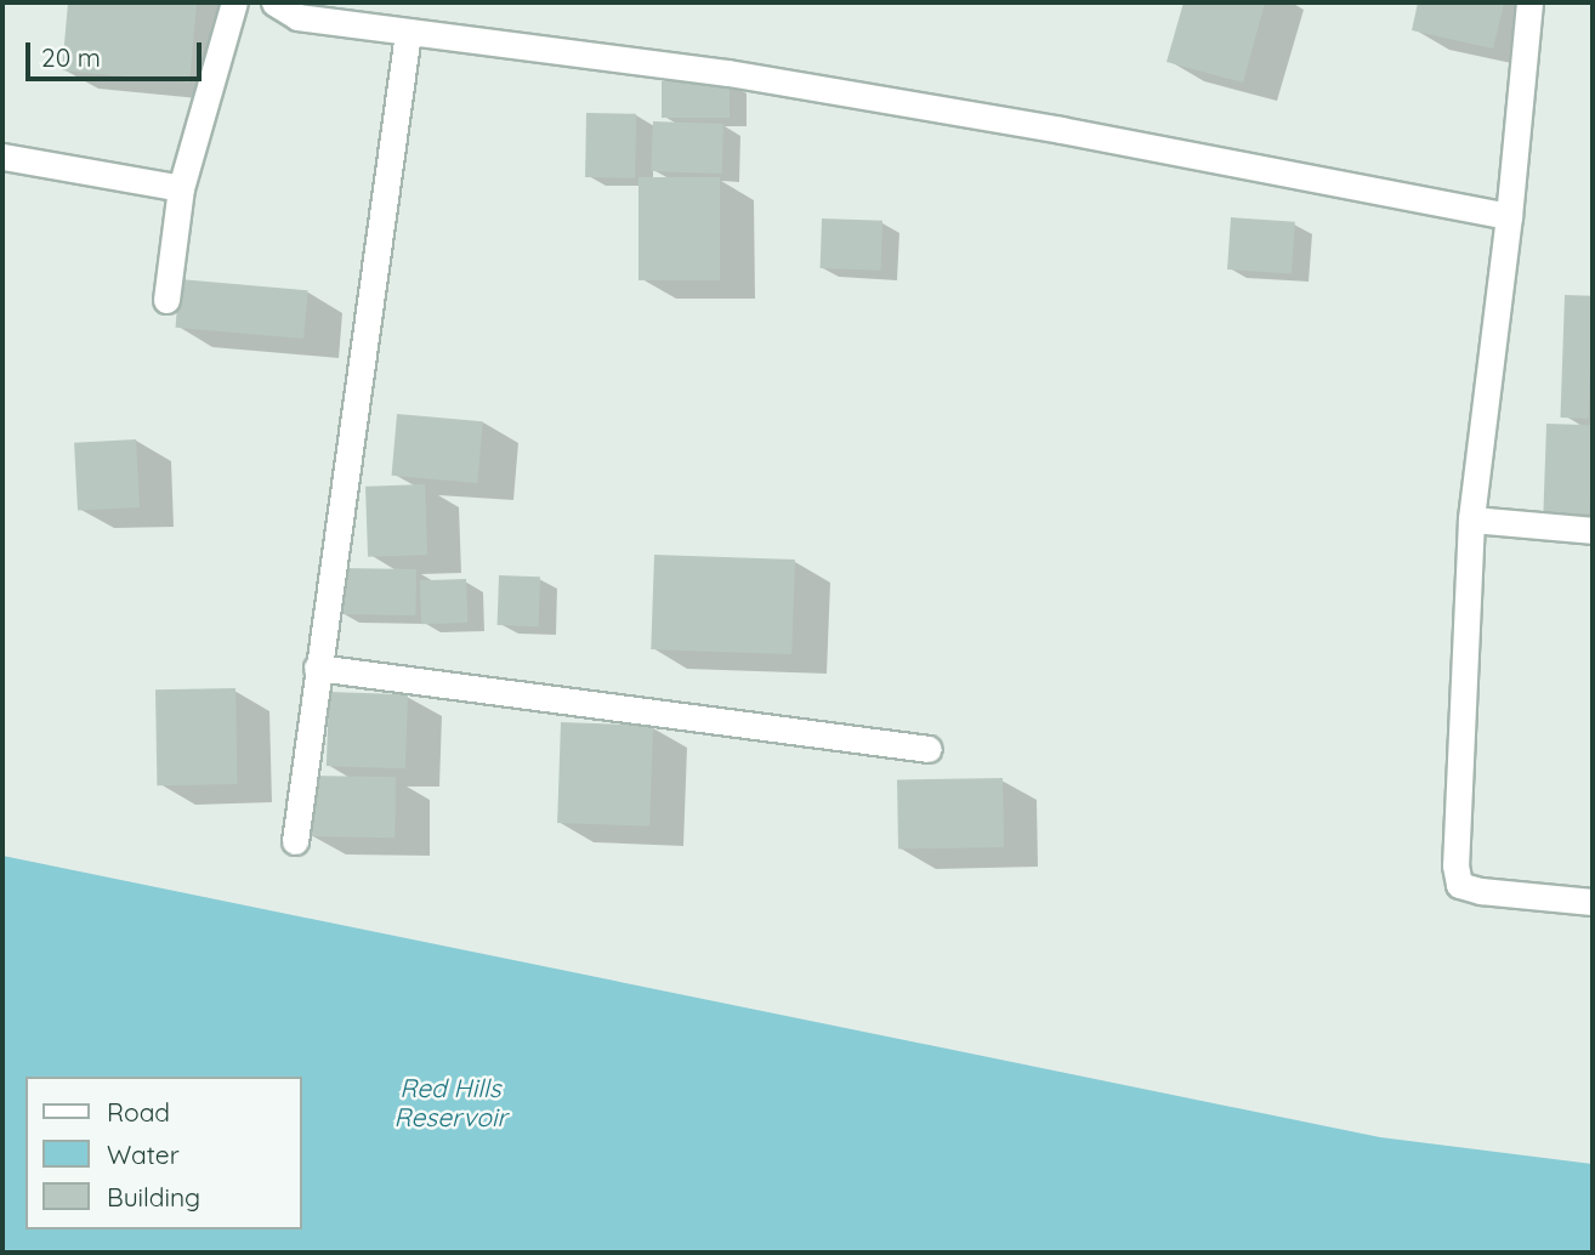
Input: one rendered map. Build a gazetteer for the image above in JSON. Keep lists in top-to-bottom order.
{
  "water": ["Red Hills Reservoir"],
  "legend": ["Road", "Water", "Building"],
  "scale_bar": "20 m"
}
